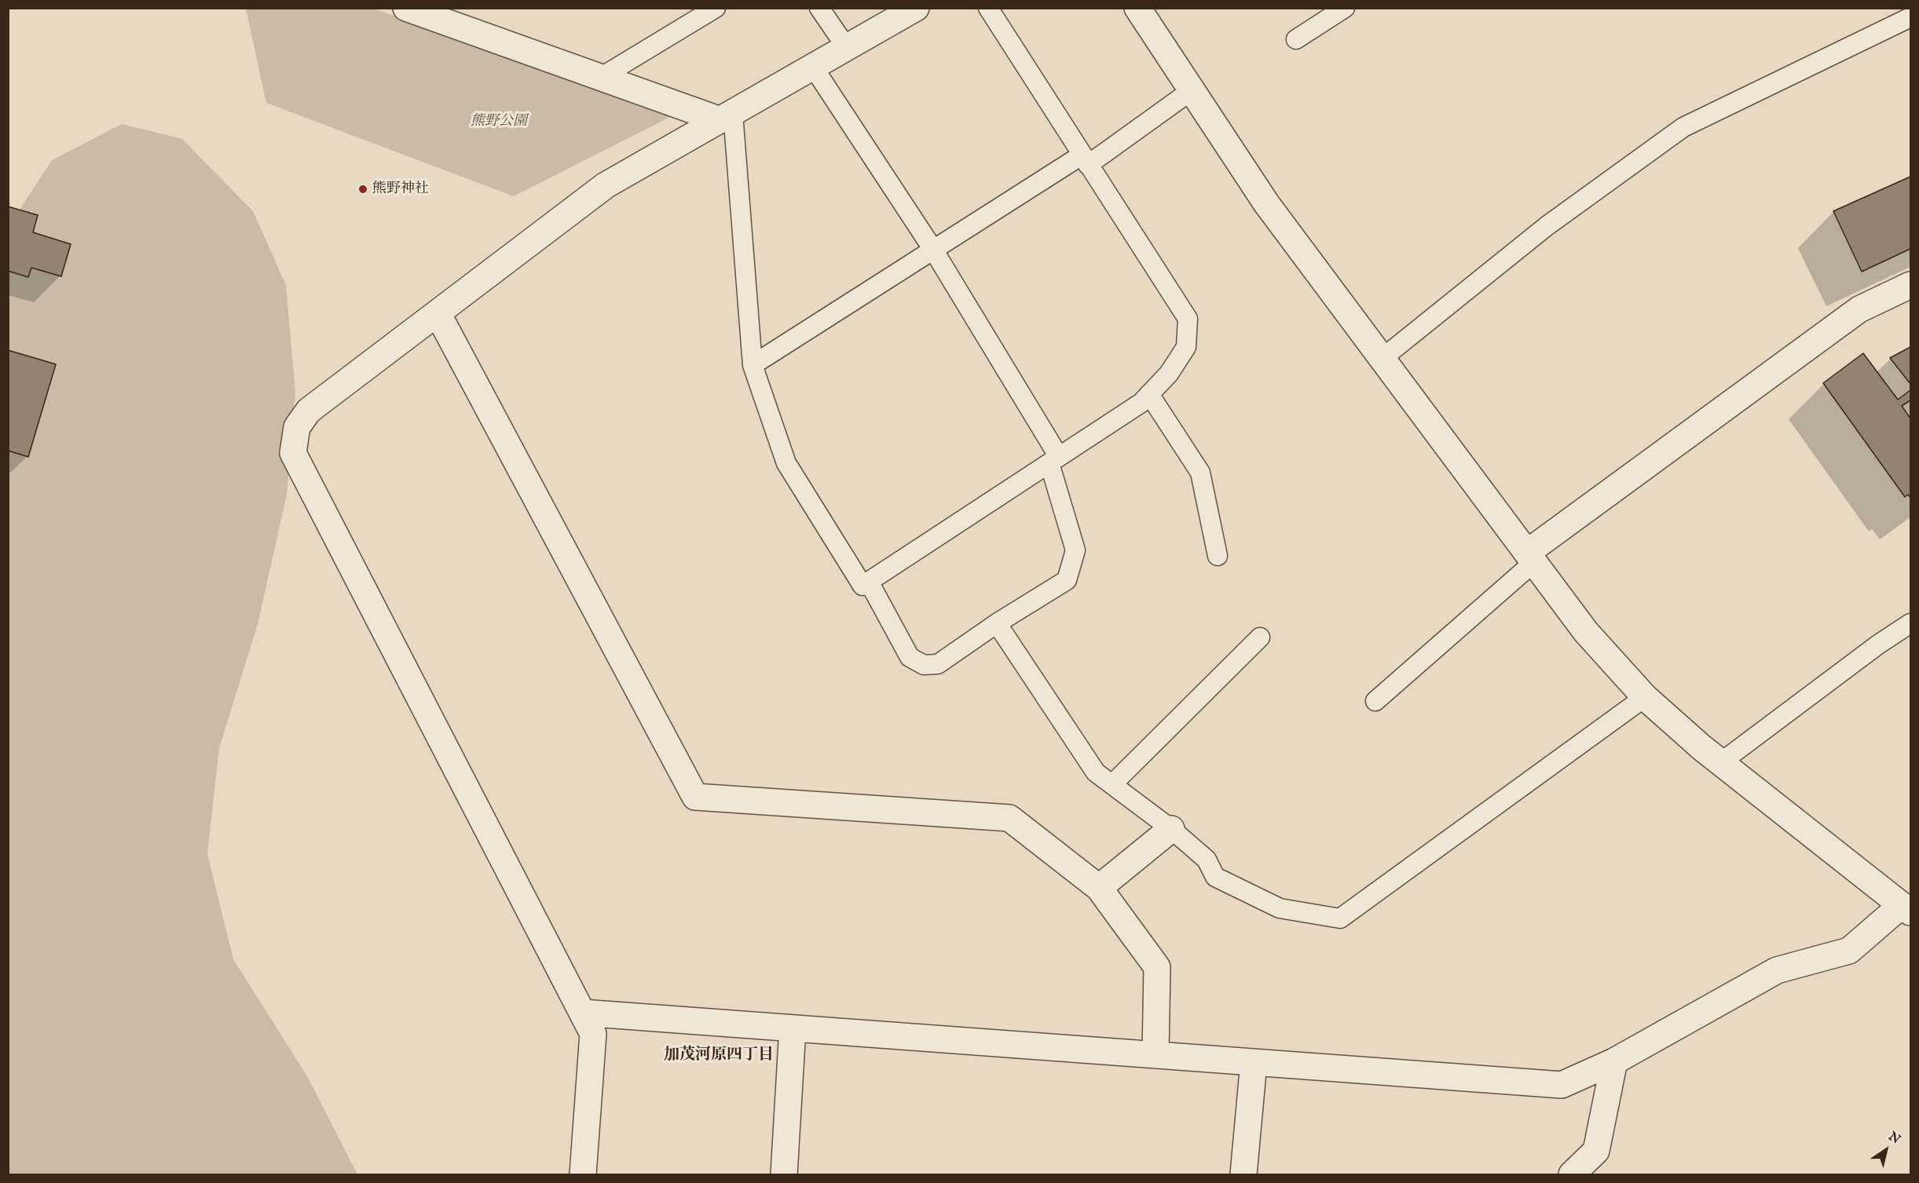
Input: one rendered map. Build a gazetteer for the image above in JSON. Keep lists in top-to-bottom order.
{
  "districts": ["加茂河原四丁目"],
  "parks": ["熊野公園"],
  "places": ["熊野神社"],
  "north": "top right"
}
